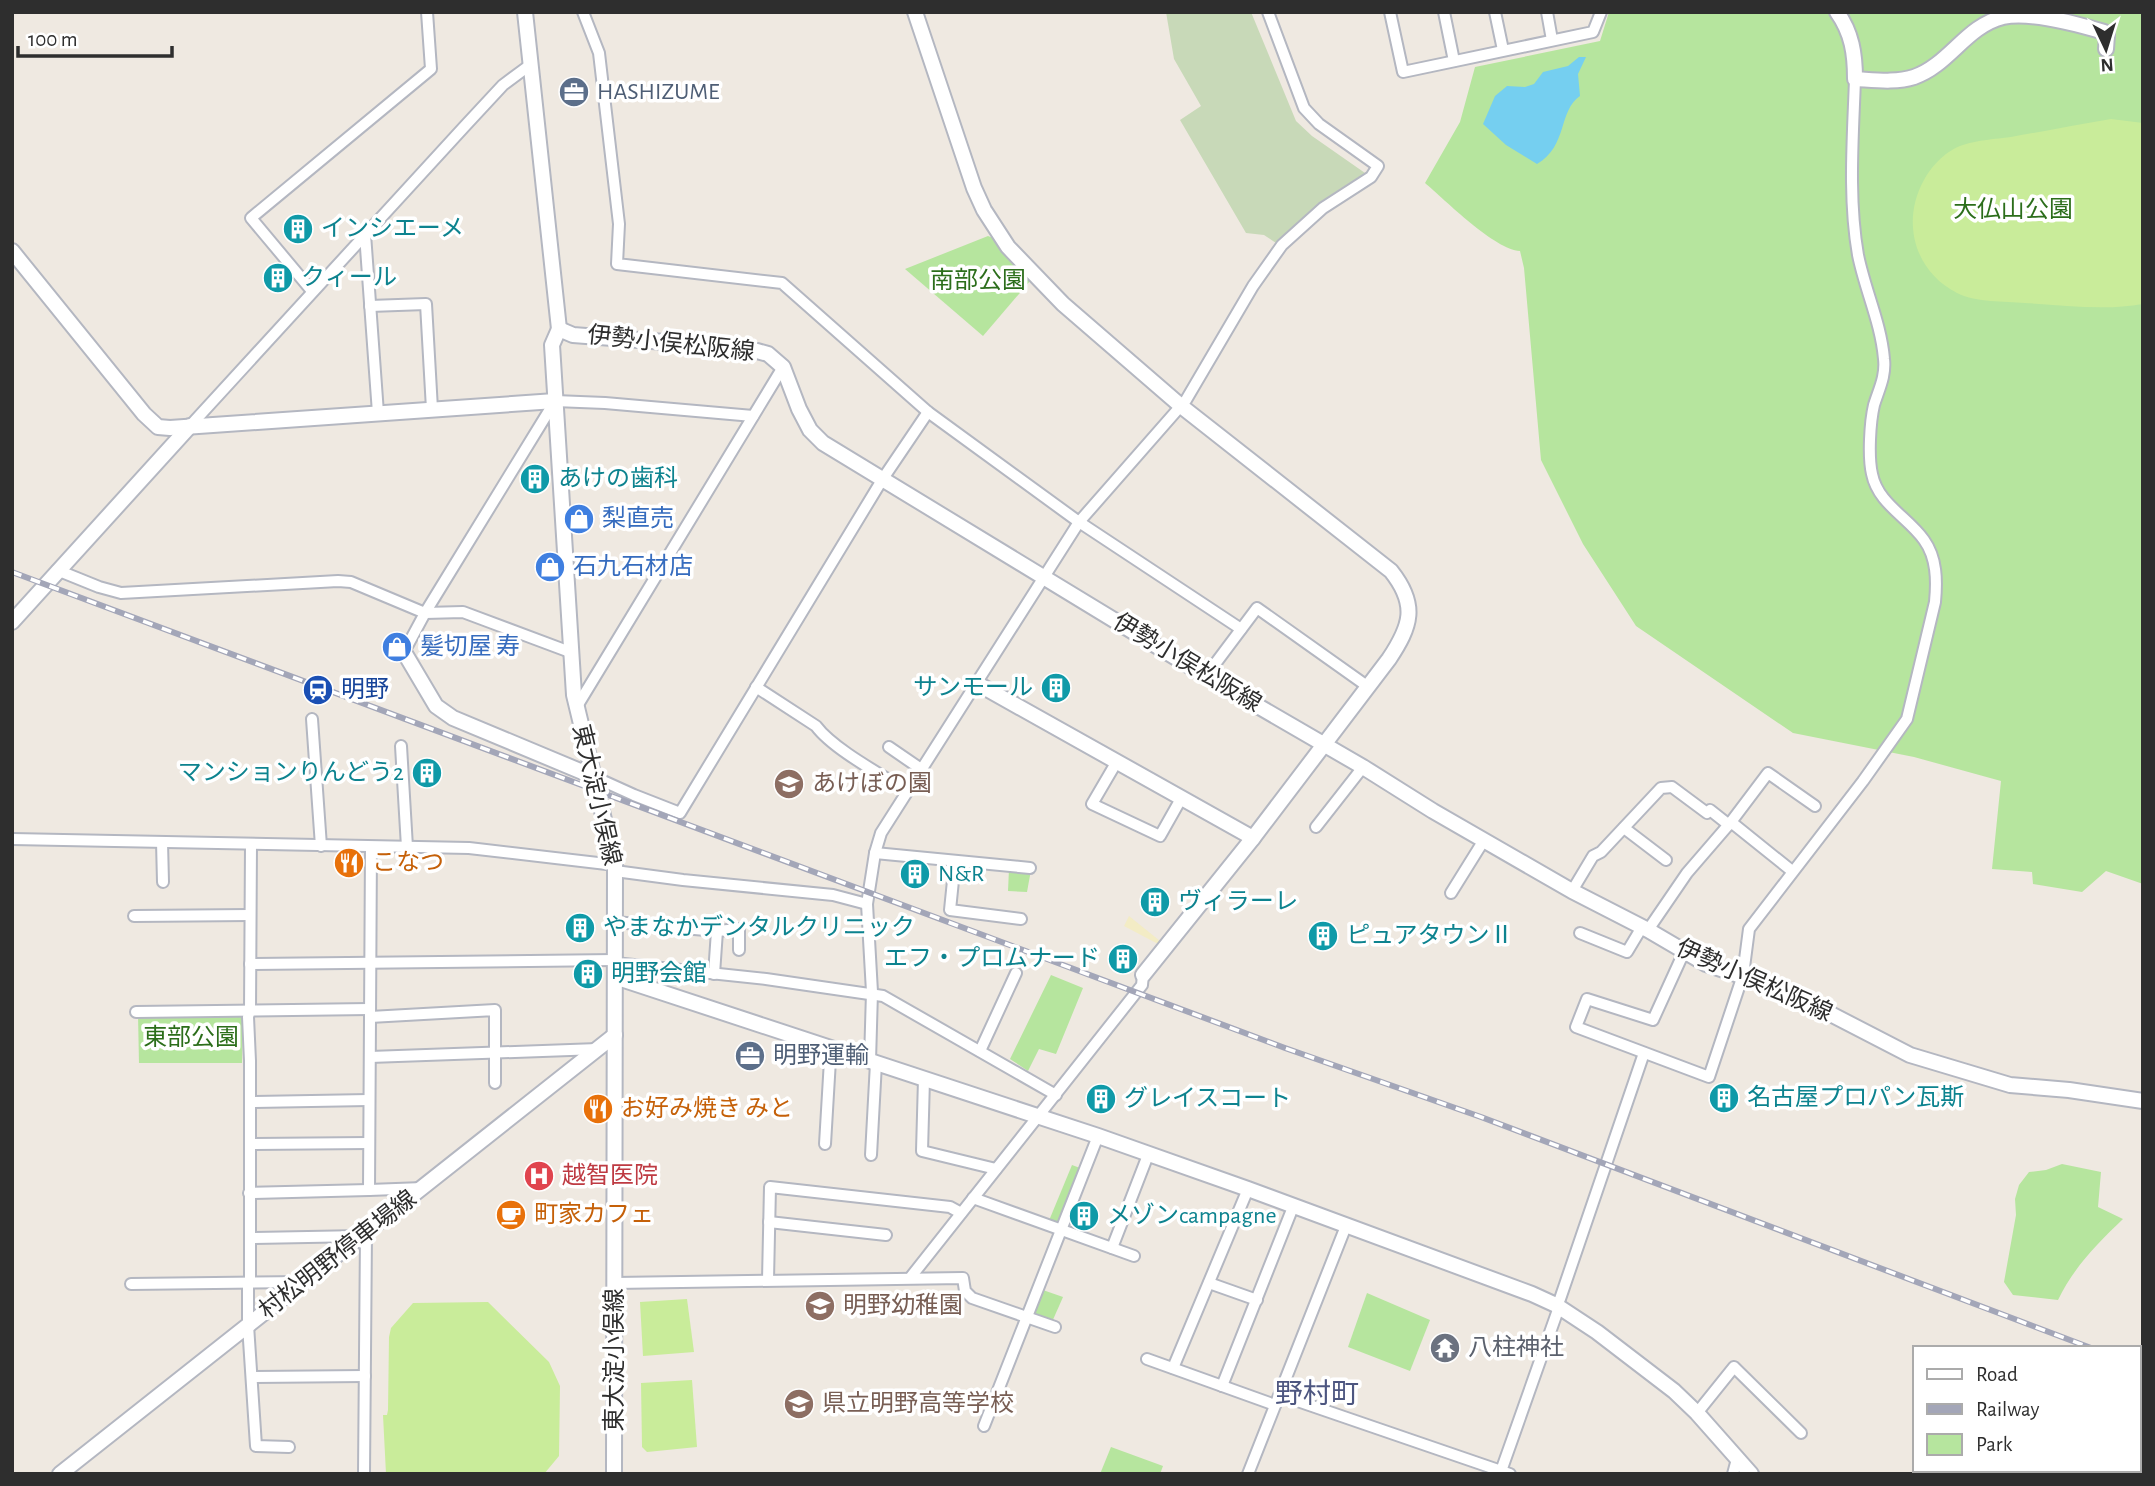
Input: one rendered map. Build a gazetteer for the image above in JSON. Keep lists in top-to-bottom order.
{
  "streets": {
    "main road": ["伊勢小俣松阪線", "東大淀小俣線", "村松明野停車場線"]
  },
  "crossings": [
    ["伊勢小俣松阪線", "東大淀小俣線"],
    ["東大淀小俣線", "村松明野停車場線"]
  ],
  "districts": ["野村町"],
  "parks": ["大仏山公園", "南部公園", "東部公園"],
  "places": {
    "office": ["HASHIZUME", "明野運輸"],
    "building": [
      "インシエーメ",
      "クィール",
      "あけの歯科",
      "サンモール",
      "マンションりんどう2",
      "N&R",
      "ヴィラーレ",
      "やまなかデンタルクリニック",
      "ピュアタウンⅡ",
      "エフ・プロムナード",
      "明野会館",
      "名古屋プロパン瓦斯",
      "グレイスコート",
      "メゾンcampagne"
    ],
    "shop": ["梨直売", "石九石材店", "髪切屋 寿"],
    "station": ["明野"],
    "school or university": ["あけぼの園", "明野幼稚園", "県立明野高等学校"],
    "restaurant": ["こなつ", "お好み焼き みと"],
    "hospital": ["越智医院"],
    "cafe": ["町家カフェ"],
    "temple": ["八柱神社"]
  },
  "legend": ["Road", "Railway", "Park"],
  "scale_bar": "100 m",
  "north": "bottom"
}
